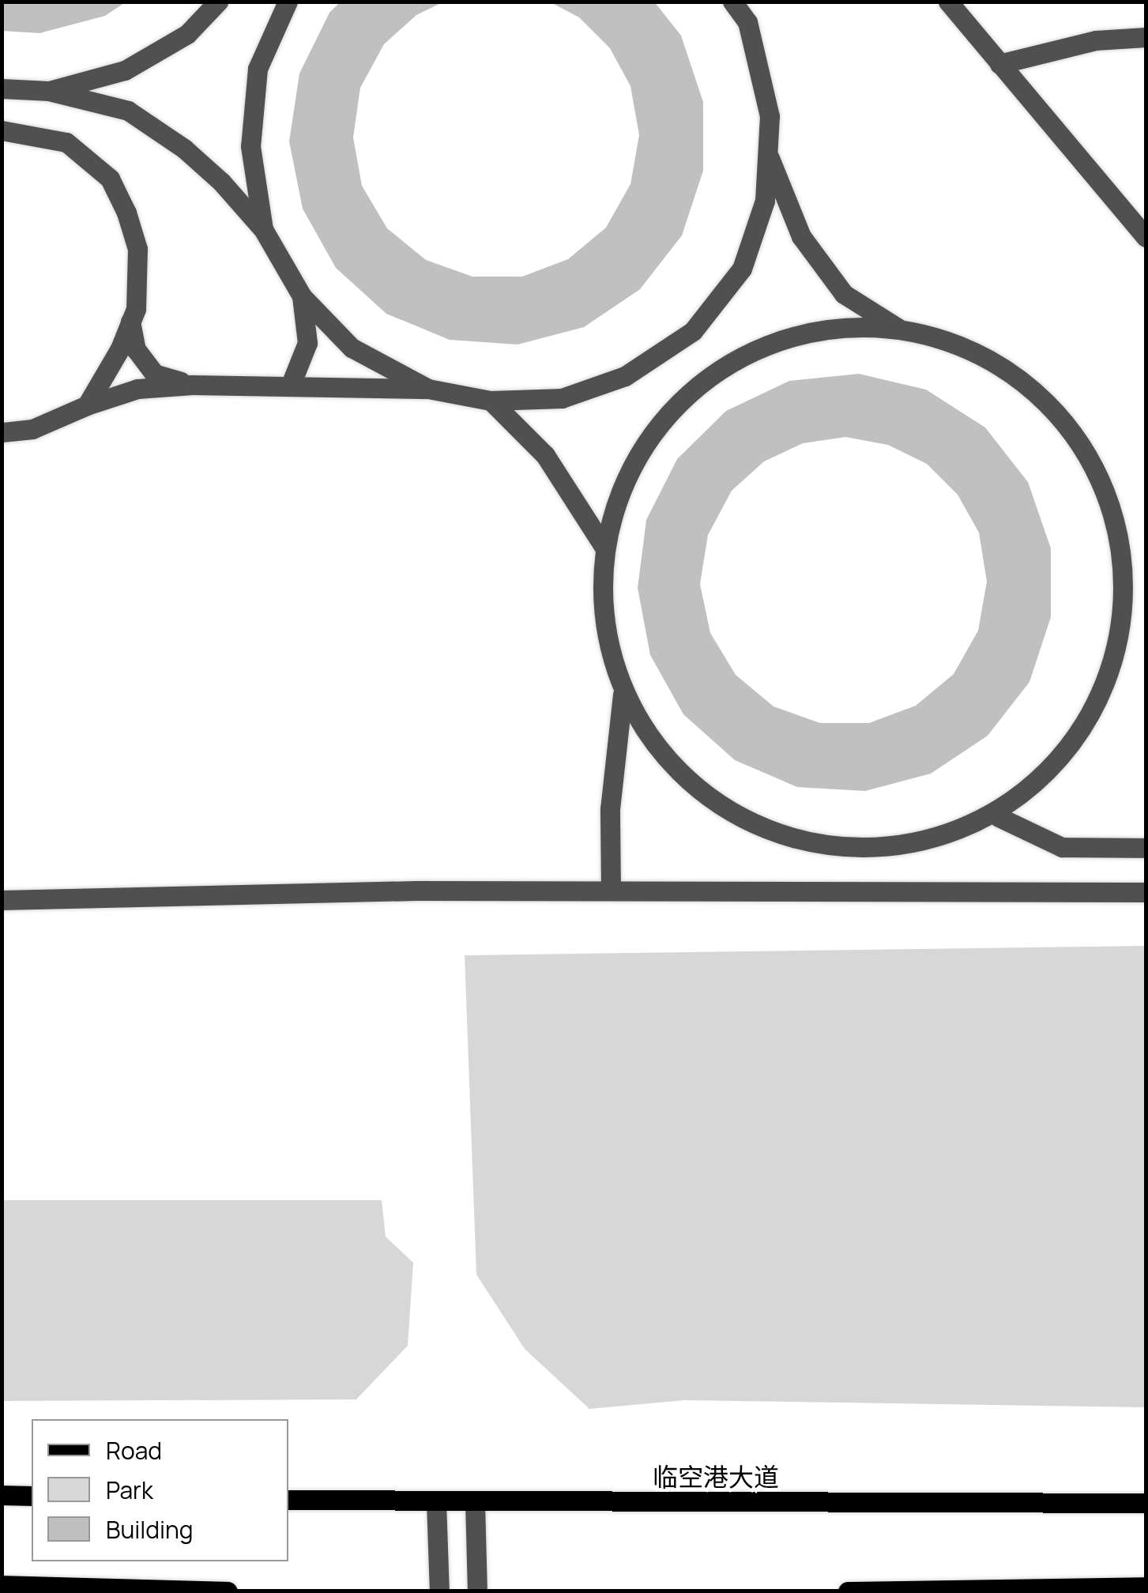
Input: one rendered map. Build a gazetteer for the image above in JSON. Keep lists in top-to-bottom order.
{
  "streets": {
    "main road": ["临空港大道"]
  },
  "legend": ["Road", "Park", "Building"]
}
